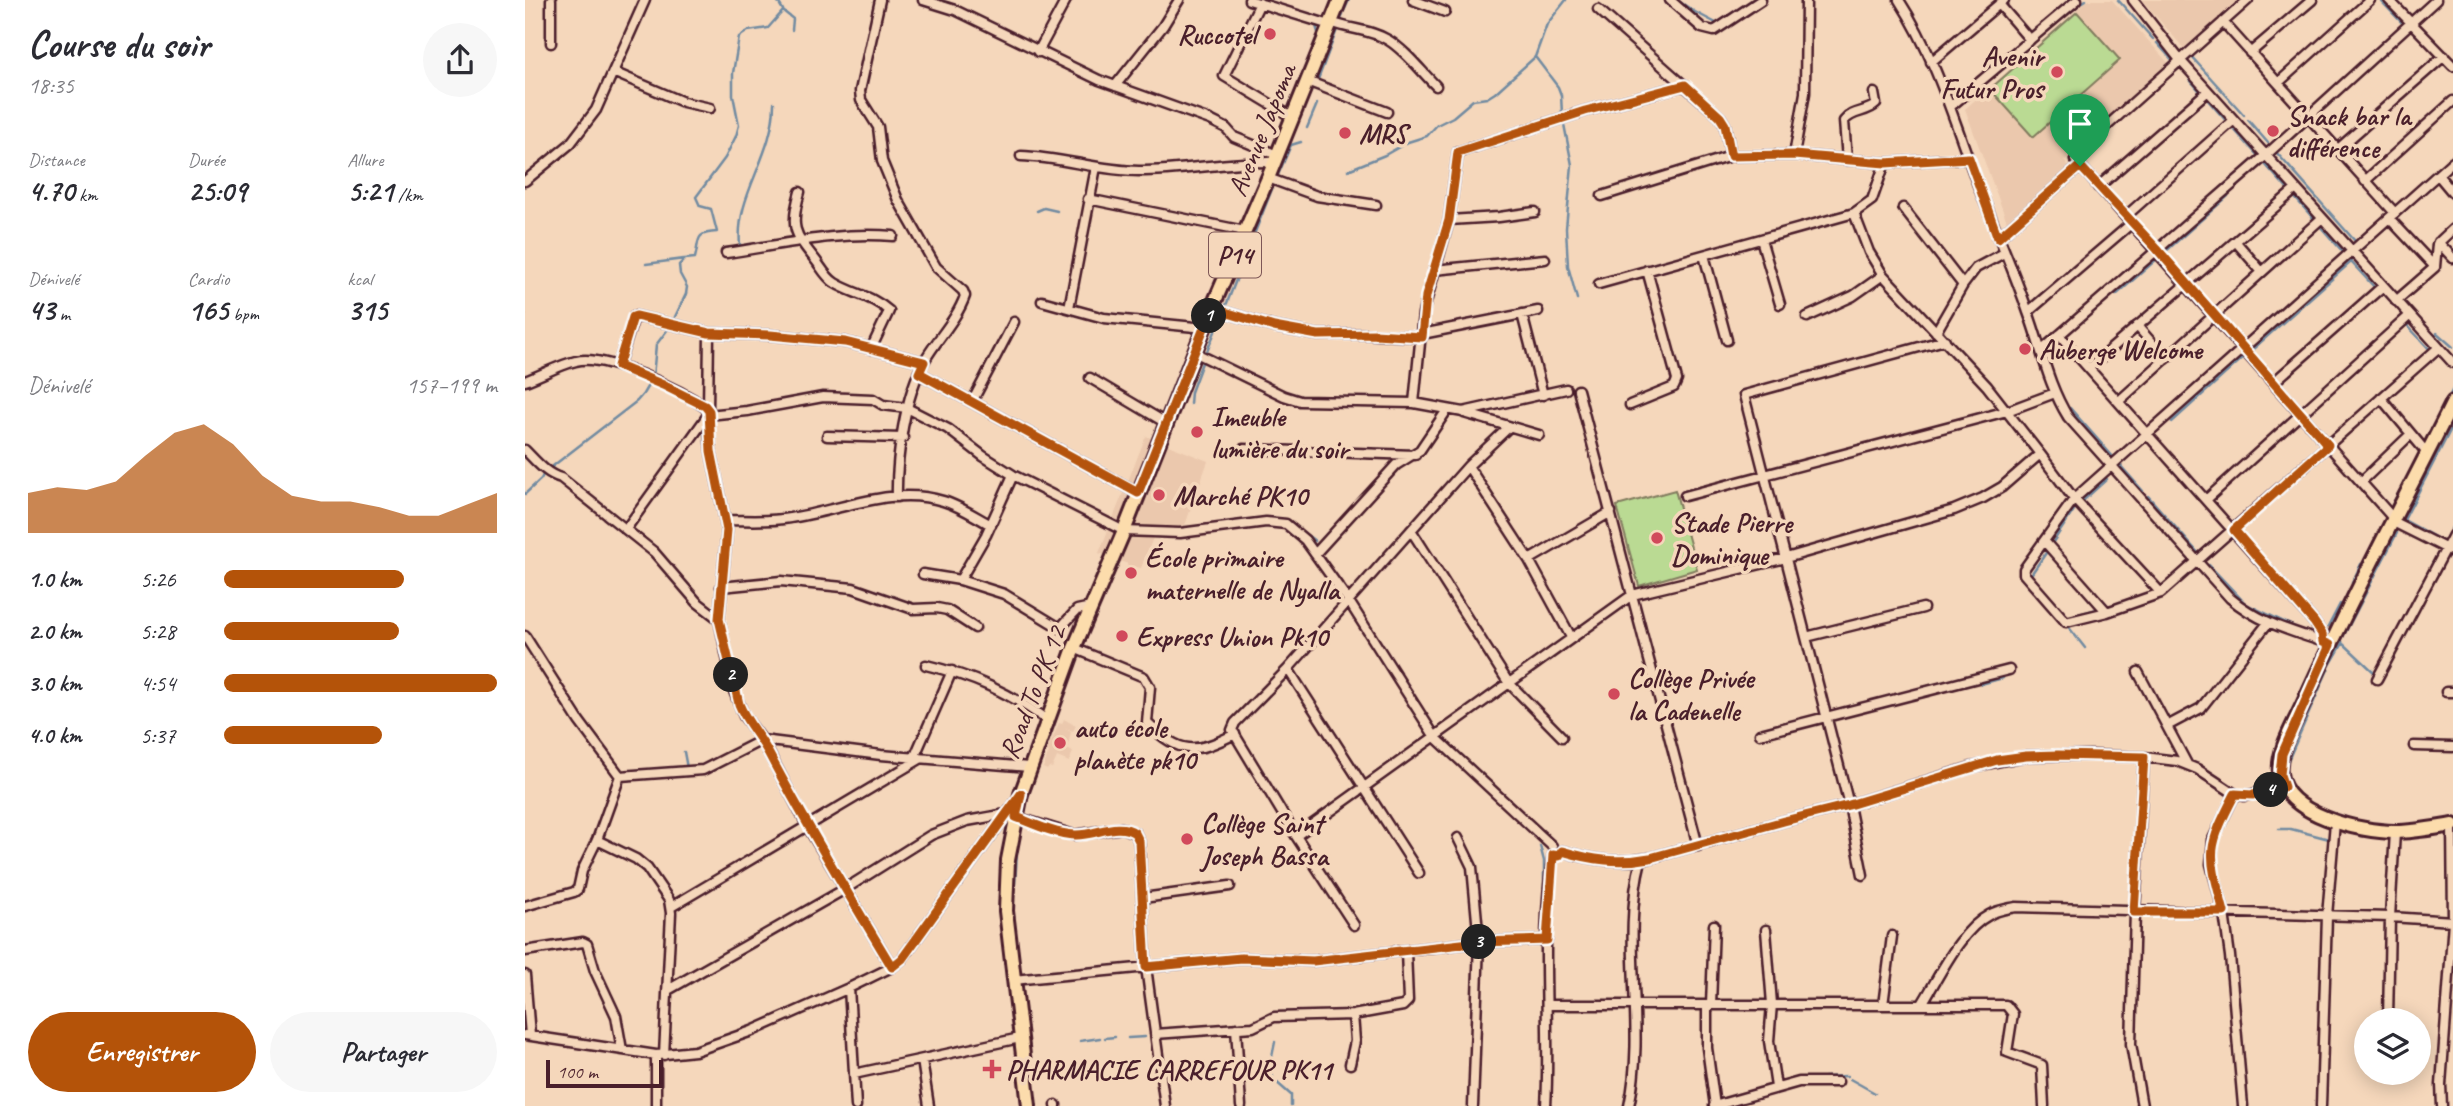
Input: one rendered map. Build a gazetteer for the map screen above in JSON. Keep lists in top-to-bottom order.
{
  "streets": {
    "main road": ["Avenue Japoma", "P14", "Road To PK 12"]
  },
  "crossings": [
    ["Avenue Japoma", "Road To PK 12"]
  ],
  "places": {
    "other": [
      "Ruccotel",
      "Avenir Futur Pros",
      "Snack bar la différence",
      "MRS",
      "Auberge Welcome",
      "Imeuble lumière du soir",
      "Marché PK10",
      "Stade Pierre Dominique",
      "École primaire maternelle de Nyalla",
      "Express Union Pk10",
      "Collège Privée la Cadenelle",
      "auto école planète pk10",
      "Collège Saint Joseph Bassa"
    ],
    "health": ["PHARMACIE CARREFOUR PK11"]
  },
  "scale_bar": "100 m",
  "page": {
    "heading": ["Course du soir", "18:35"],
    "stats": [
      ["Distance", "4.70 km"],
      ["Durée", "25:09"],
      ["Allure", "5:21 /km"],
      ["Dénivelé", "43 m"],
      ["Cardio", "165 bpm"],
      ["kcal", "315"]
    ],
    "pins": [
      "1",
      "2",
      "4",
      "3"
    ],
    "chart": ["Dénivelé", "157–199 m"],
    "list": [
      {
        "name": "1.0 km",
        "note": "5:26"
      },
      {
        "name": "2.0 km",
        "note": "5:28"
      },
      {
        "name": "3.0 km",
        "note": "4:54"
      },
      {
        "name": "4.0 km",
        "note": "5:37"
      }
    ],
    "buttons": ["Enregistrer", "Partager"],
    "scale": "100 m"
  }
}
